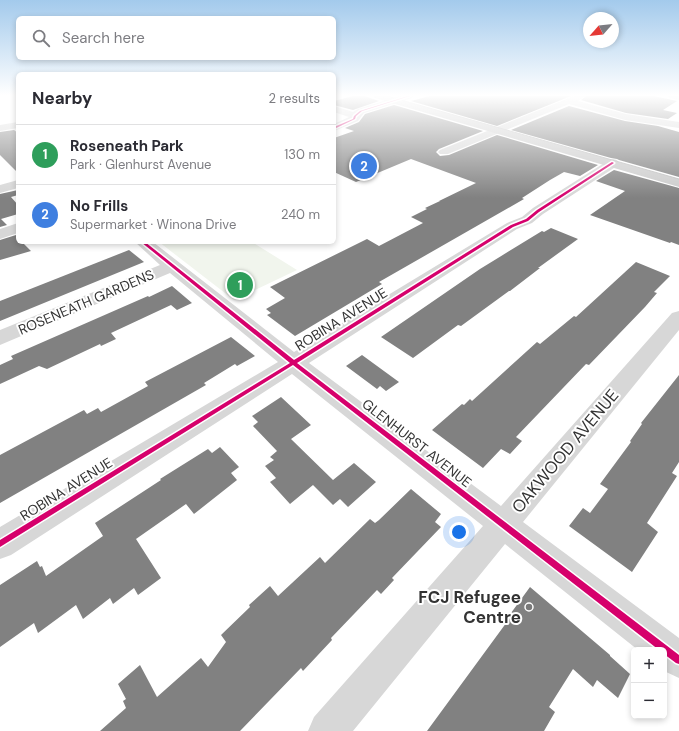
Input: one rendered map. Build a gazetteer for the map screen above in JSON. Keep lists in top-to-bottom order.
{
  "streets": {
    "street": [
      "ROSENEATH GARDENS",
      "ROBINA AVENUE",
      "GLENHURST AVENUE",
      "OAKWOOD AVENUE"
    ]
  },
  "crossings": [
    ["ROSENEATH GARDENS", "GLENHURST AVENUE"],
    ["ROBINA AVENUE", "GLENHURST AVENUE"],
    ["GLENHURST AVENUE", "OAKWOOD AVENUE"]
  ],
  "places": ["FCJ Refugee Centre"],
  "north": "bottom left",
  "page": {
    "search": "Search here",
    "heading": ["Nearby", "2 results"],
    "list": [
      {
        "mark": "1",
        "name": "Roseneath Park",
        "note": "Park · Glenhurst Avenue",
        "value": "130 m"
      },
      {
        "mark": "2",
        "name": "No Frills",
        "note": "Supermarket · Winona Drive",
        "value": "240 m"
      }
    ],
    "pins": ["2", "1"],
    "map_buttons": ["+", "−"]
  }
}
